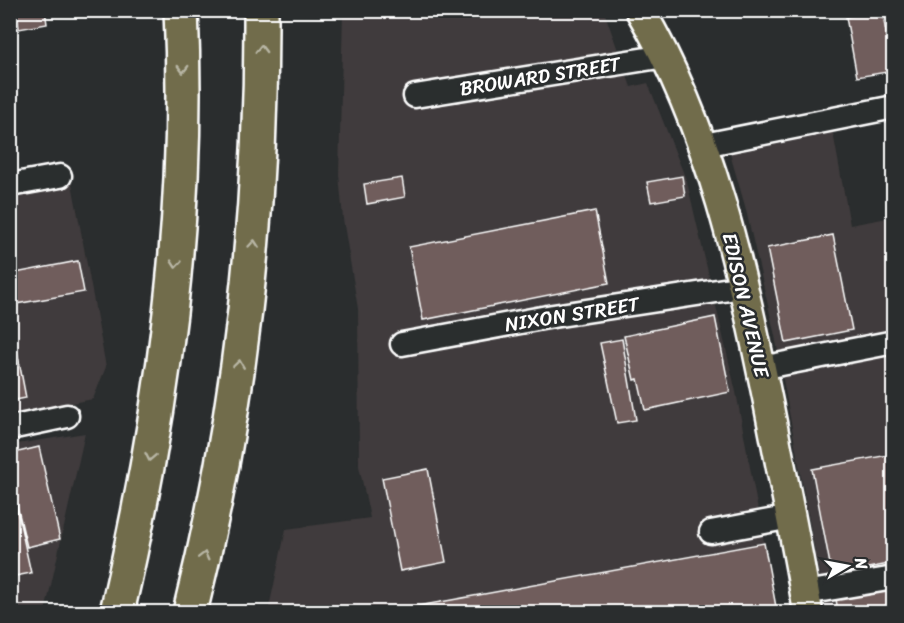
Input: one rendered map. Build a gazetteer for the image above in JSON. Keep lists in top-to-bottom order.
{
  "streets": {
    "main road": ["EDISON AVENUE"],
    "street": ["BROWARD STREET", "NIXON STREET"]
  },
  "crossings": [
    ["BROWARD STREET", "EDISON AVENUE"],
    ["EDISON AVENUE", "NIXON STREET"]
  ],
  "north": "right"
}
